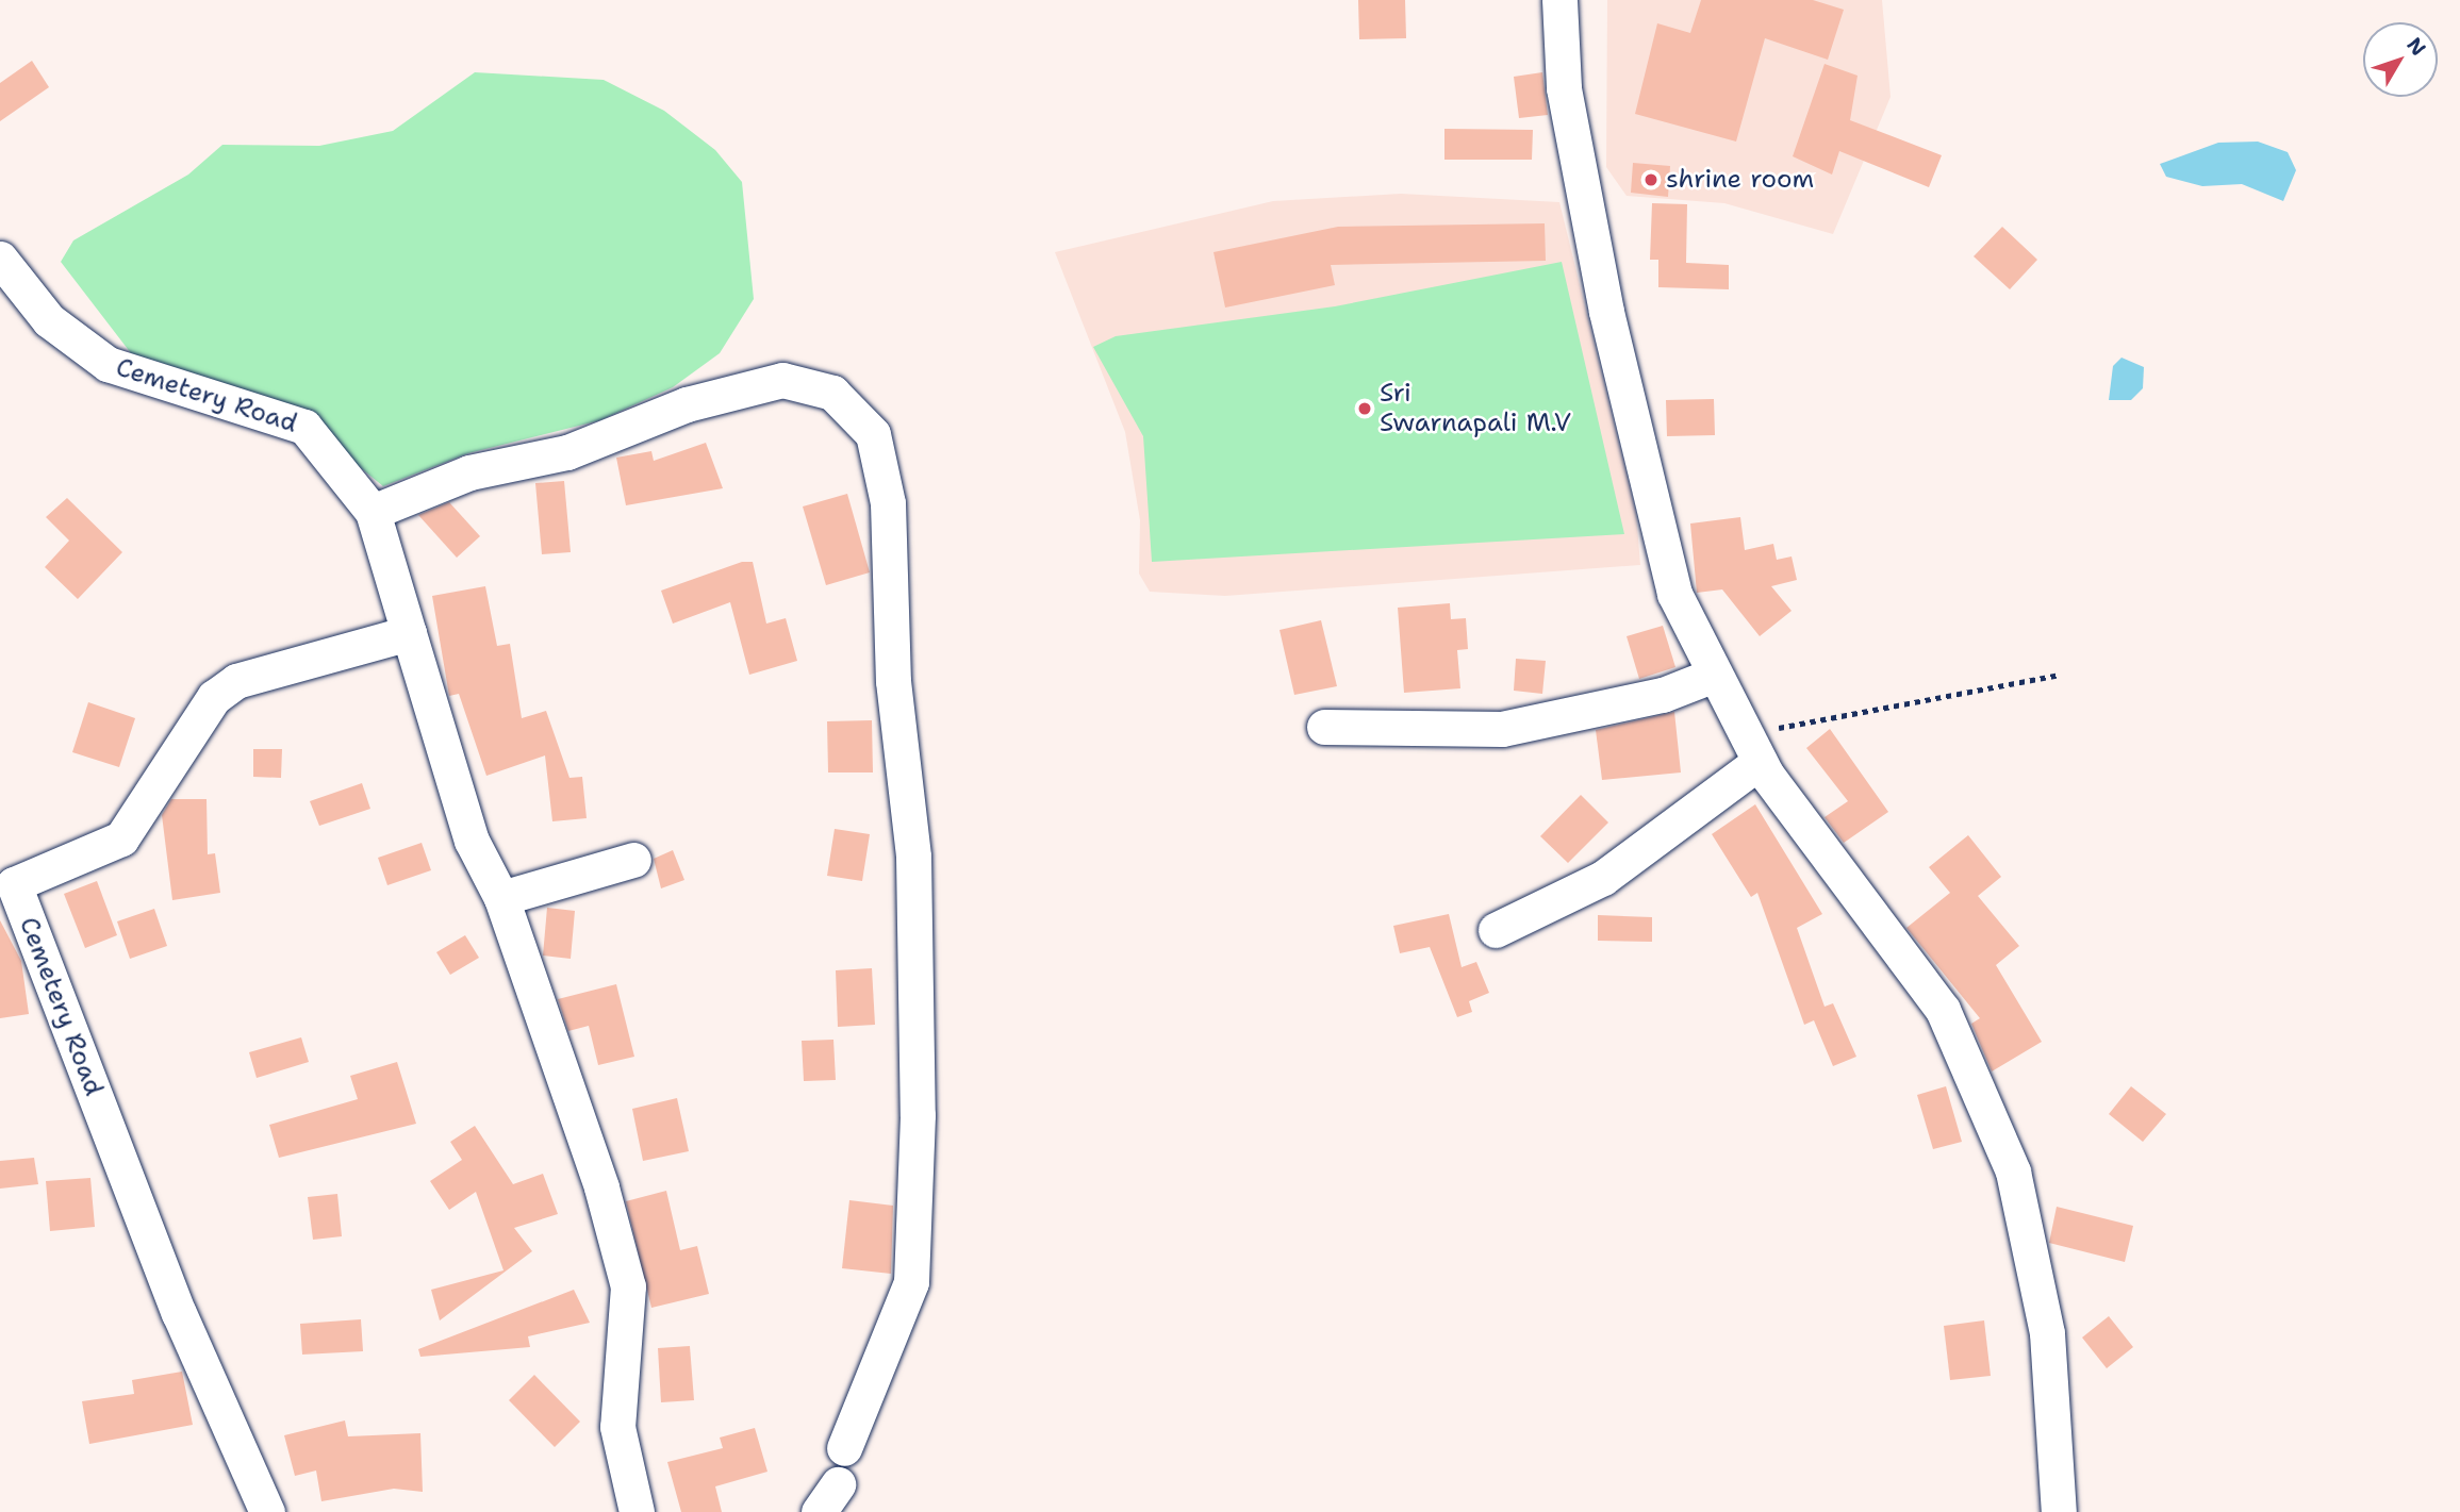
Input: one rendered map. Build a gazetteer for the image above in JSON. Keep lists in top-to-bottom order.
{
  "streets": {
    "street": ["Cemetery Road"]
  },
  "places": ["shrine room", "Sri Swarnapali M.V"],
  "north": "top right"
}
